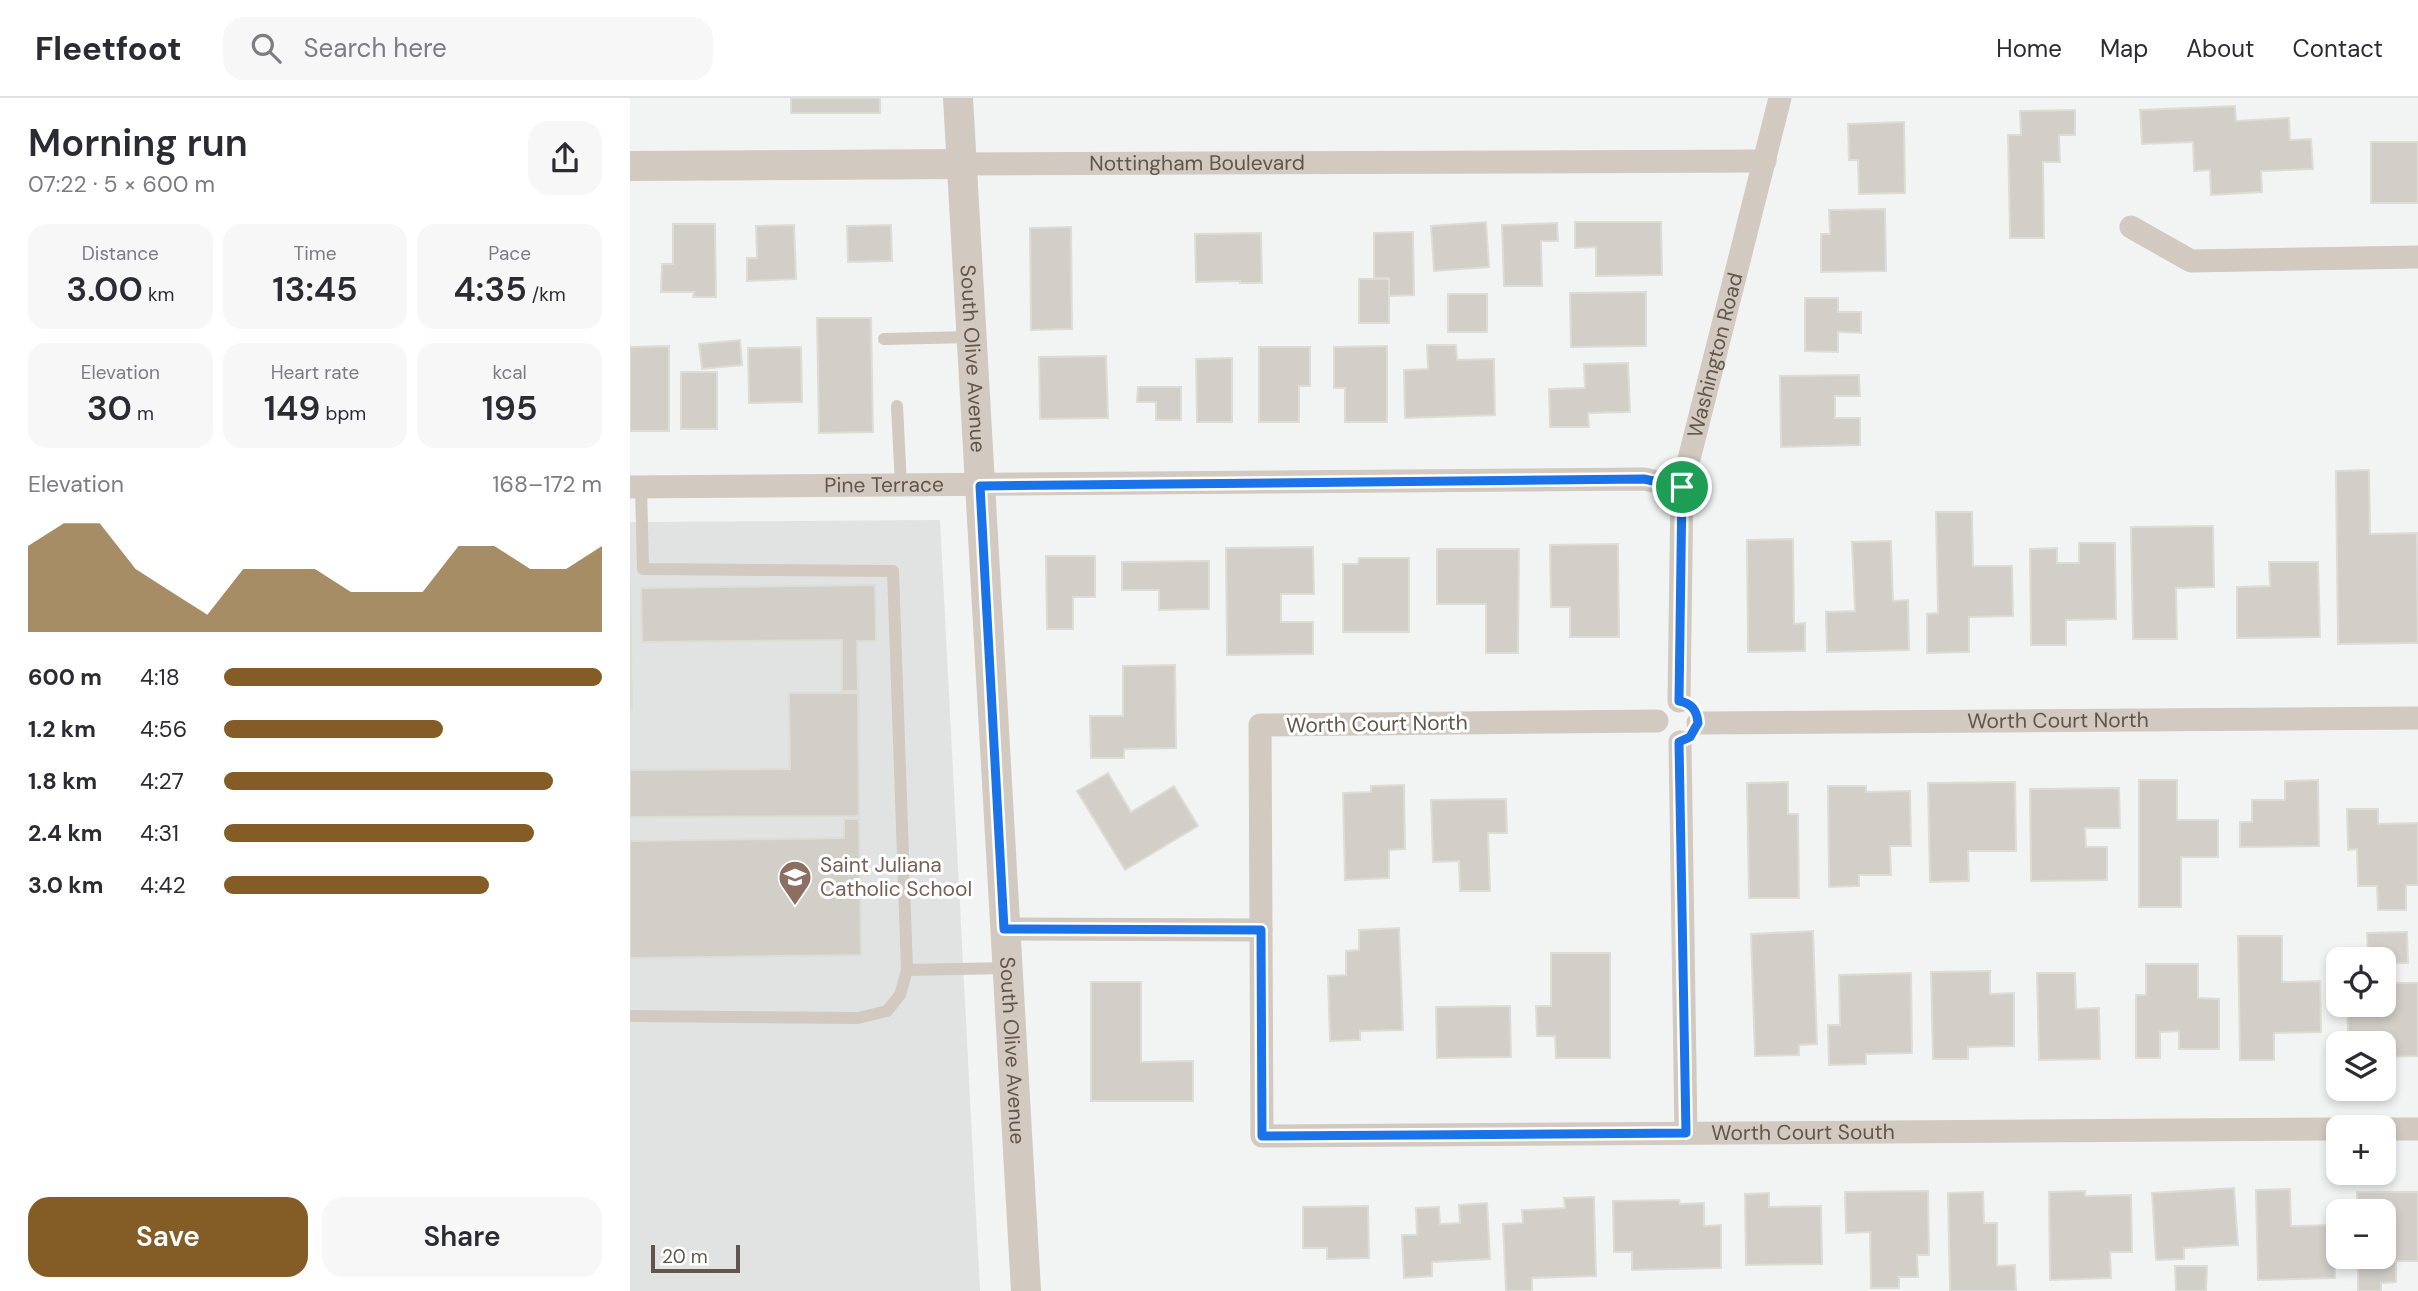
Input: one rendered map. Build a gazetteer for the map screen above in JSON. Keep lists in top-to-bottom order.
{
  "streets": {
    "street": [
      "Nottingham Boulevard",
      "Washington Road",
      "South Olive Avenue",
      "Pine Terrace",
      "Worth Court North",
      "Worth Court South"
    ]
  },
  "crossings": [
    ["Nottingham Boulevard", "Washington Road"],
    ["Nottingham Boulevard", "South Olive Avenue"],
    ["Washington Road", "Pine Terrace"],
    ["Washington Road", "Worth Court North"],
    ["South Olive Avenue", "Pine Terrace"],
    ["Worth Court North", "Worth Court South"]
  ],
  "places": {
    "school or university": ["Saint Juliana Catholic School"]
  },
  "scale_bar": "20 m",
  "page": {
    "header": "Fleetfoot",
    "search": "Search here",
    "nav": [
      "Home",
      "Map",
      "About",
      "Contact"
    ],
    "heading": ["Morning run", "07:22 · 5 × 600 m"],
    "stats": [
      ["Distance", "3.00 km"],
      ["Time", "13:45"],
      ["Pace", "4:35 /km"],
      ["Elevation", "30 m"],
      ["Heart rate", "149 bpm"],
      ["kcal", "195"]
    ],
    "chart": ["Elevation", "168–172 m"],
    "list": [
      {
        "name": "600 m",
        "note": "4:18"
      },
      {
        "name": "1.2 km",
        "note": "4:56"
      },
      {
        "name": "1.8 km",
        "note": "4:27"
      },
      {
        "name": "2.4 km",
        "note": "4:31"
      },
      {
        "name": "3.0 km",
        "note": "4:42"
      }
    ],
    "map_buttons": ["+", "−"],
    "buttons": ["Save", "Share"],
    "scale": "20 m"
  }
}
